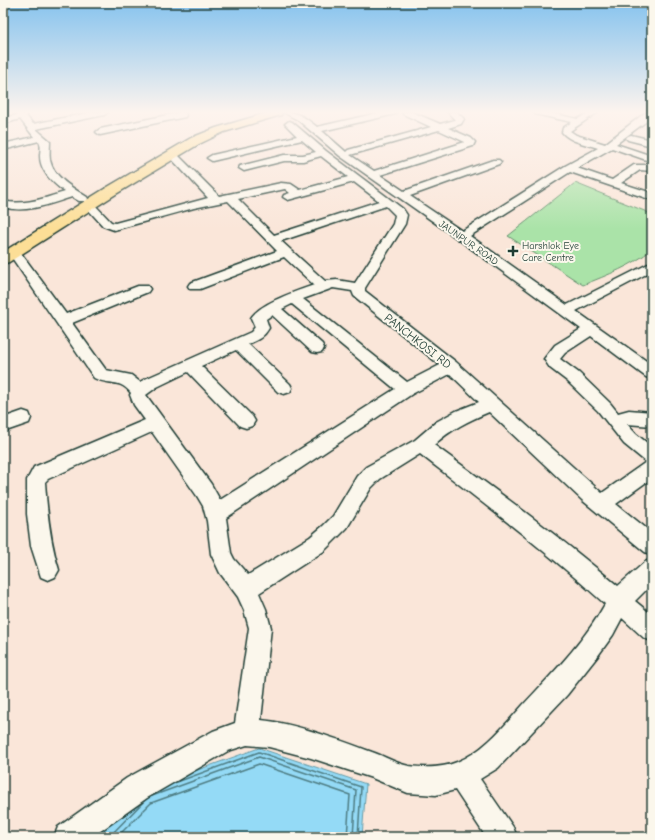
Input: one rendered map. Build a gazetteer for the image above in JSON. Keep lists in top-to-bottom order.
{
  "streets": {
    "street": ["JAUNPUR ROAD", "PANCHKOSI RD"]
  },
  "places": {
    "health": ["Harshlok Eye Care Centre"]
  }
}
